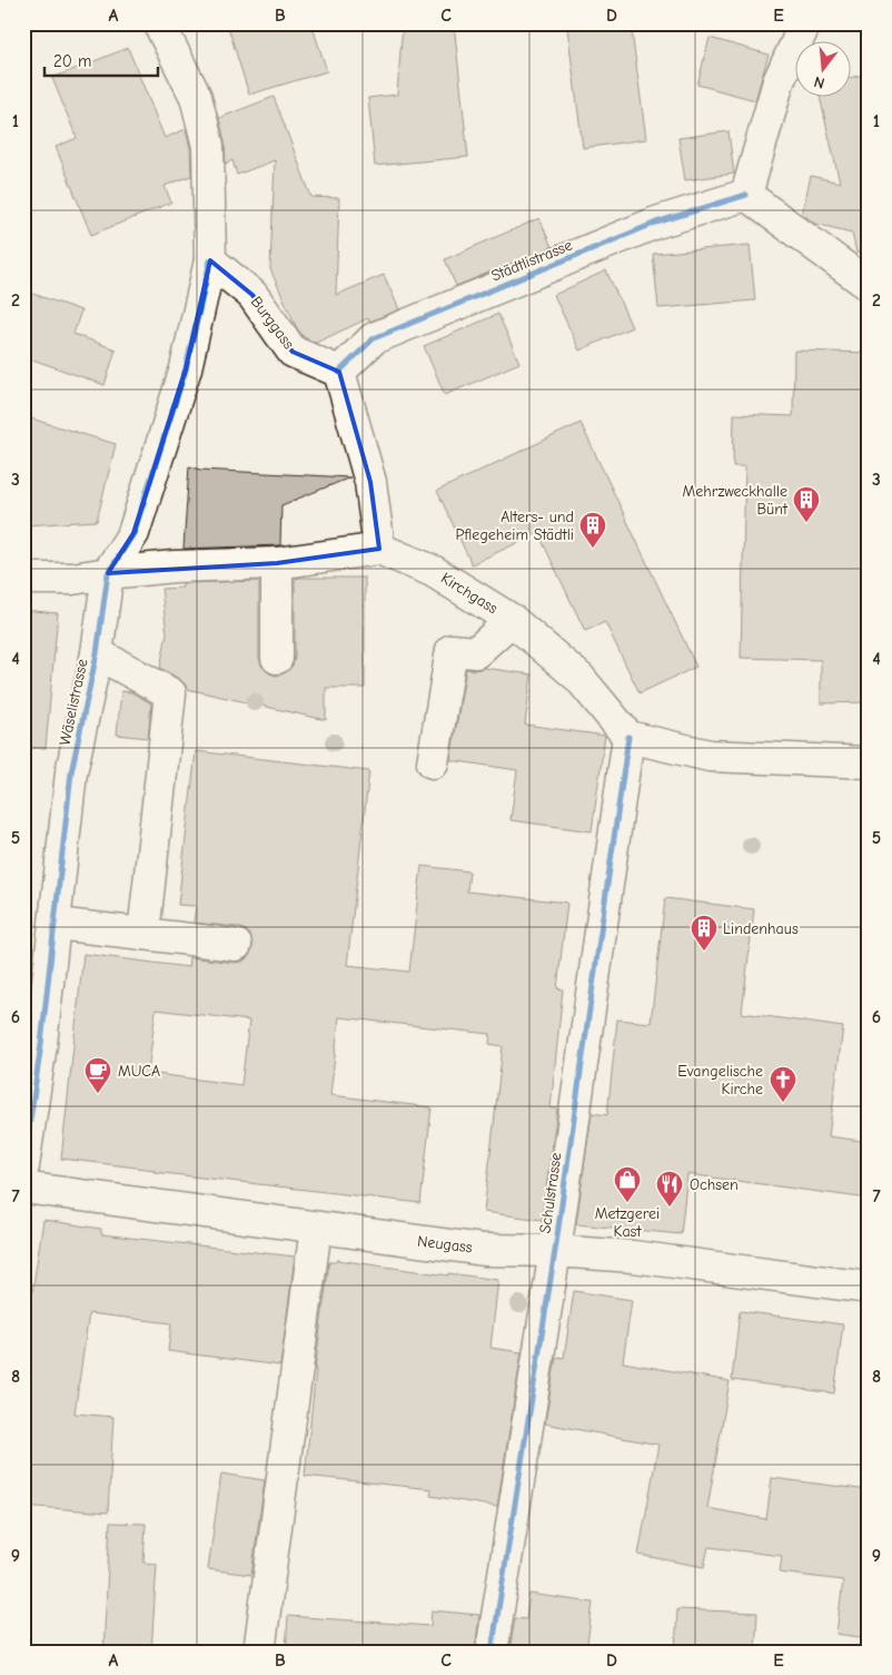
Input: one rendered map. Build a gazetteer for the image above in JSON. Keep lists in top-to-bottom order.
{
  "streets": {
    "street": [
      "Städtlistrasse",
      "Burggass",
      "Kirchgass",
      "Wäselistrasse",
      "Schulstrasse",
      "Neugass"
    ]
  },
  "crossings": [
    ["Städtlistrasse", "Burggass"],
    ["Burggass", "Wäselistrasse"],
    ["Kirchgass", "Schulstrasse"],
    ["Schulstrasse", "Neugass"]
  ],
  "places": {
    "building": ["Mehrzweckhalle Bünt", "Alters- und Pflegeheim Städtli", "Lindenhaus"],
    "cafe": ["MUCA"],
    "church": ["Evangelische Kirche"],
    "shop": ["Metzgerei Kast"],
    "restaurant": ["Ochsen"]
  },
  "scale_bar": "20 m",
  "north": "bottom",
  "grid": {
    "columns": [
      "A",
      "B",
      "C",
      "D",
      "E"
    ],
    "rows": [
      "1",
      "2",
      "3",
      "4",
      "5",
      "6",
      "7",
      "8",
      "9"
    ]
  }
}
